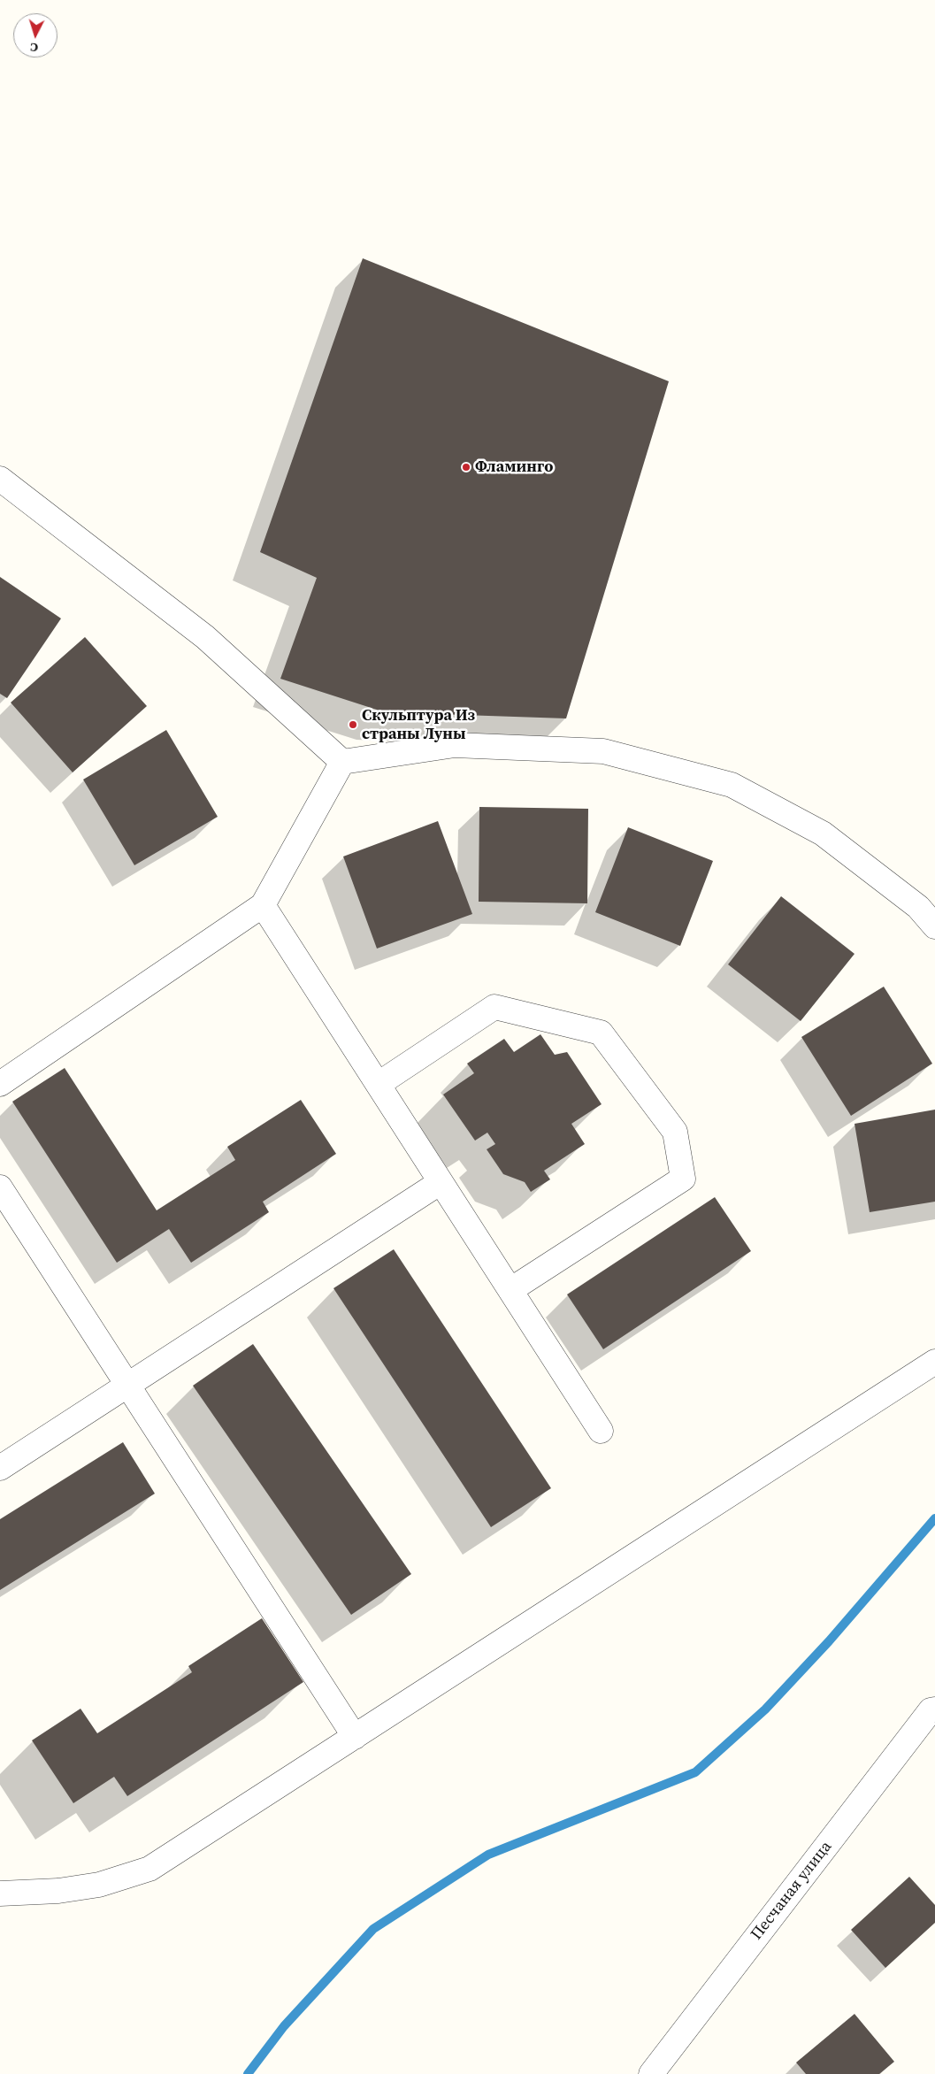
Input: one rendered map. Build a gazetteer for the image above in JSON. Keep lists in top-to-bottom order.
{
  "streets": {
    "street": ["Песчаная улица"]
  },
  "places": ["Фламинго", "Скульптура Из страны Луны"],
  "north": "bottom"
}
